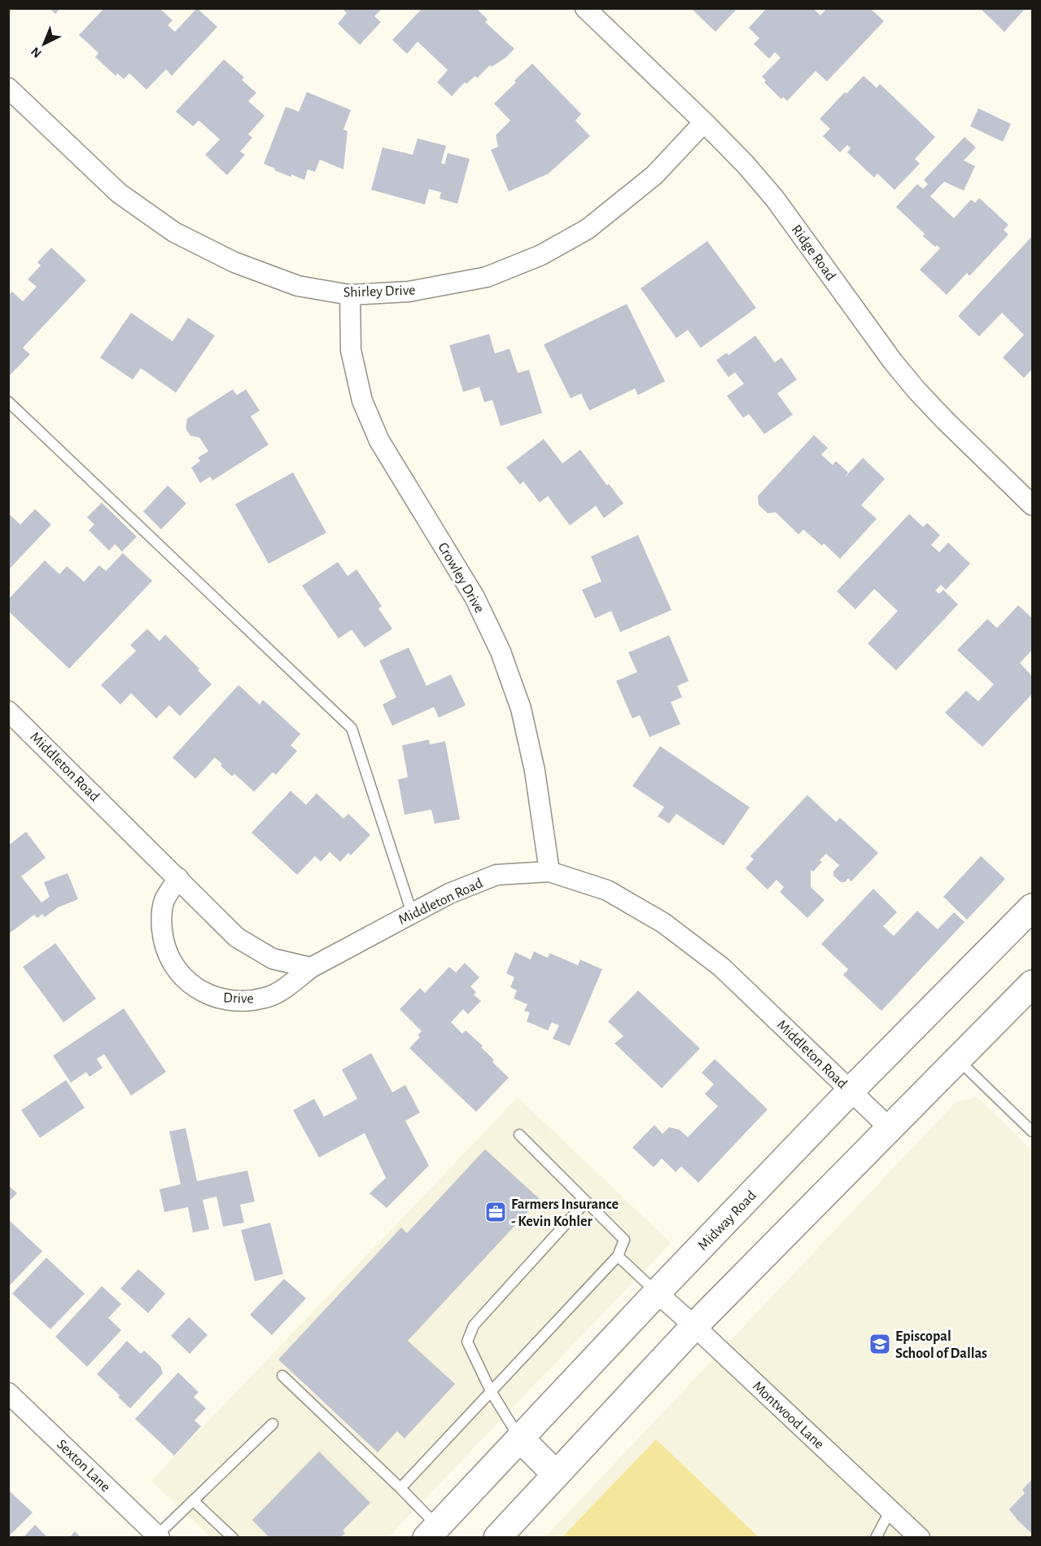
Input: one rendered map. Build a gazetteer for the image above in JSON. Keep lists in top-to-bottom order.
{
  "streets": {
    "main road": ["Midway Road"],
    "street": [
      "Ridge Road",
      "Shirley Drive",
      "Crowley Drive",
      "Middleton Road",
      "Drive",
      "Montwood Lane",
      "Sexton Lane"
    ]
  },
  "crossings": [
    ["Ridge Road", "Shirley Drive"],
    ["Shirley Drive", "Crowley Drive"],
    ["Crowley Drive", "Middleton Road"],
    ["Middleton Road", "Drive"],
    ["Middleton Road", "Midway Road"],
    ["Midway Road", "Montwood Lane"]
  ],
  "places": {
    "office": ["Farmers Insurance - Kevin Kohler"],
    "school or university": ["Episcopal School of Dallas"]
  },
  "north": "bottom left"
}
